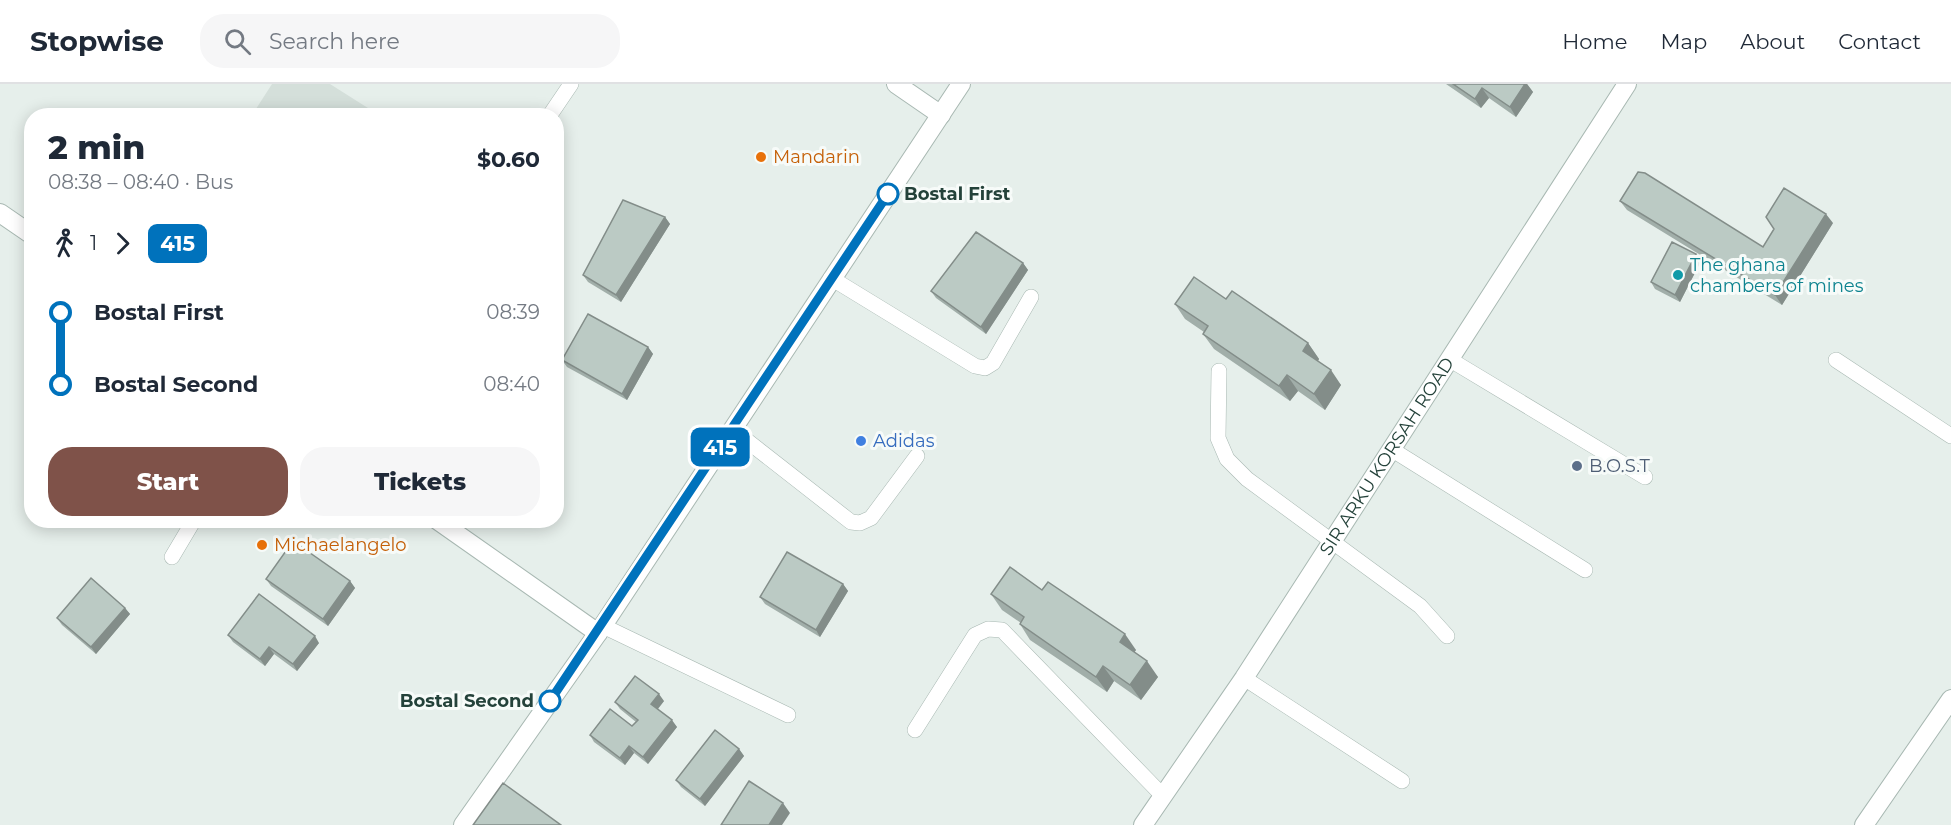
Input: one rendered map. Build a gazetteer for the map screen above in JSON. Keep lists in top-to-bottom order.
{
  "streets": {
    "street": ["SIR ARKU KORSAH ROAD"]
  },
  "places": [
    "Mandarin",
    "Bostal First",
    "The ghana chambers of mines",
    "Adidas",
    "B.O.S.T",
    "Michaelangelo",
    "Bostal Second"
  ],
  "lines": ["bus line 415"],
  "page": {
    "header": "Stopwise",
    "search": "Search here",
    "nav": [
      "Home",
      "Map",
      "About",
      "Contact"
    ],
    "on_map": "415",
    "heading": ["2 min", "08:38 – 08:40 · Bus", "$0.60"],
    "legs": ["1", "415"],
    "list": [
      {
        "name": "Bostal First",
        "value": "08:39"
      },
      {
        "name": "Bostal Second",
        "value": "08:40"
      }
    ],
    "buttons": ["Start", "Tickets"]
  }
}
